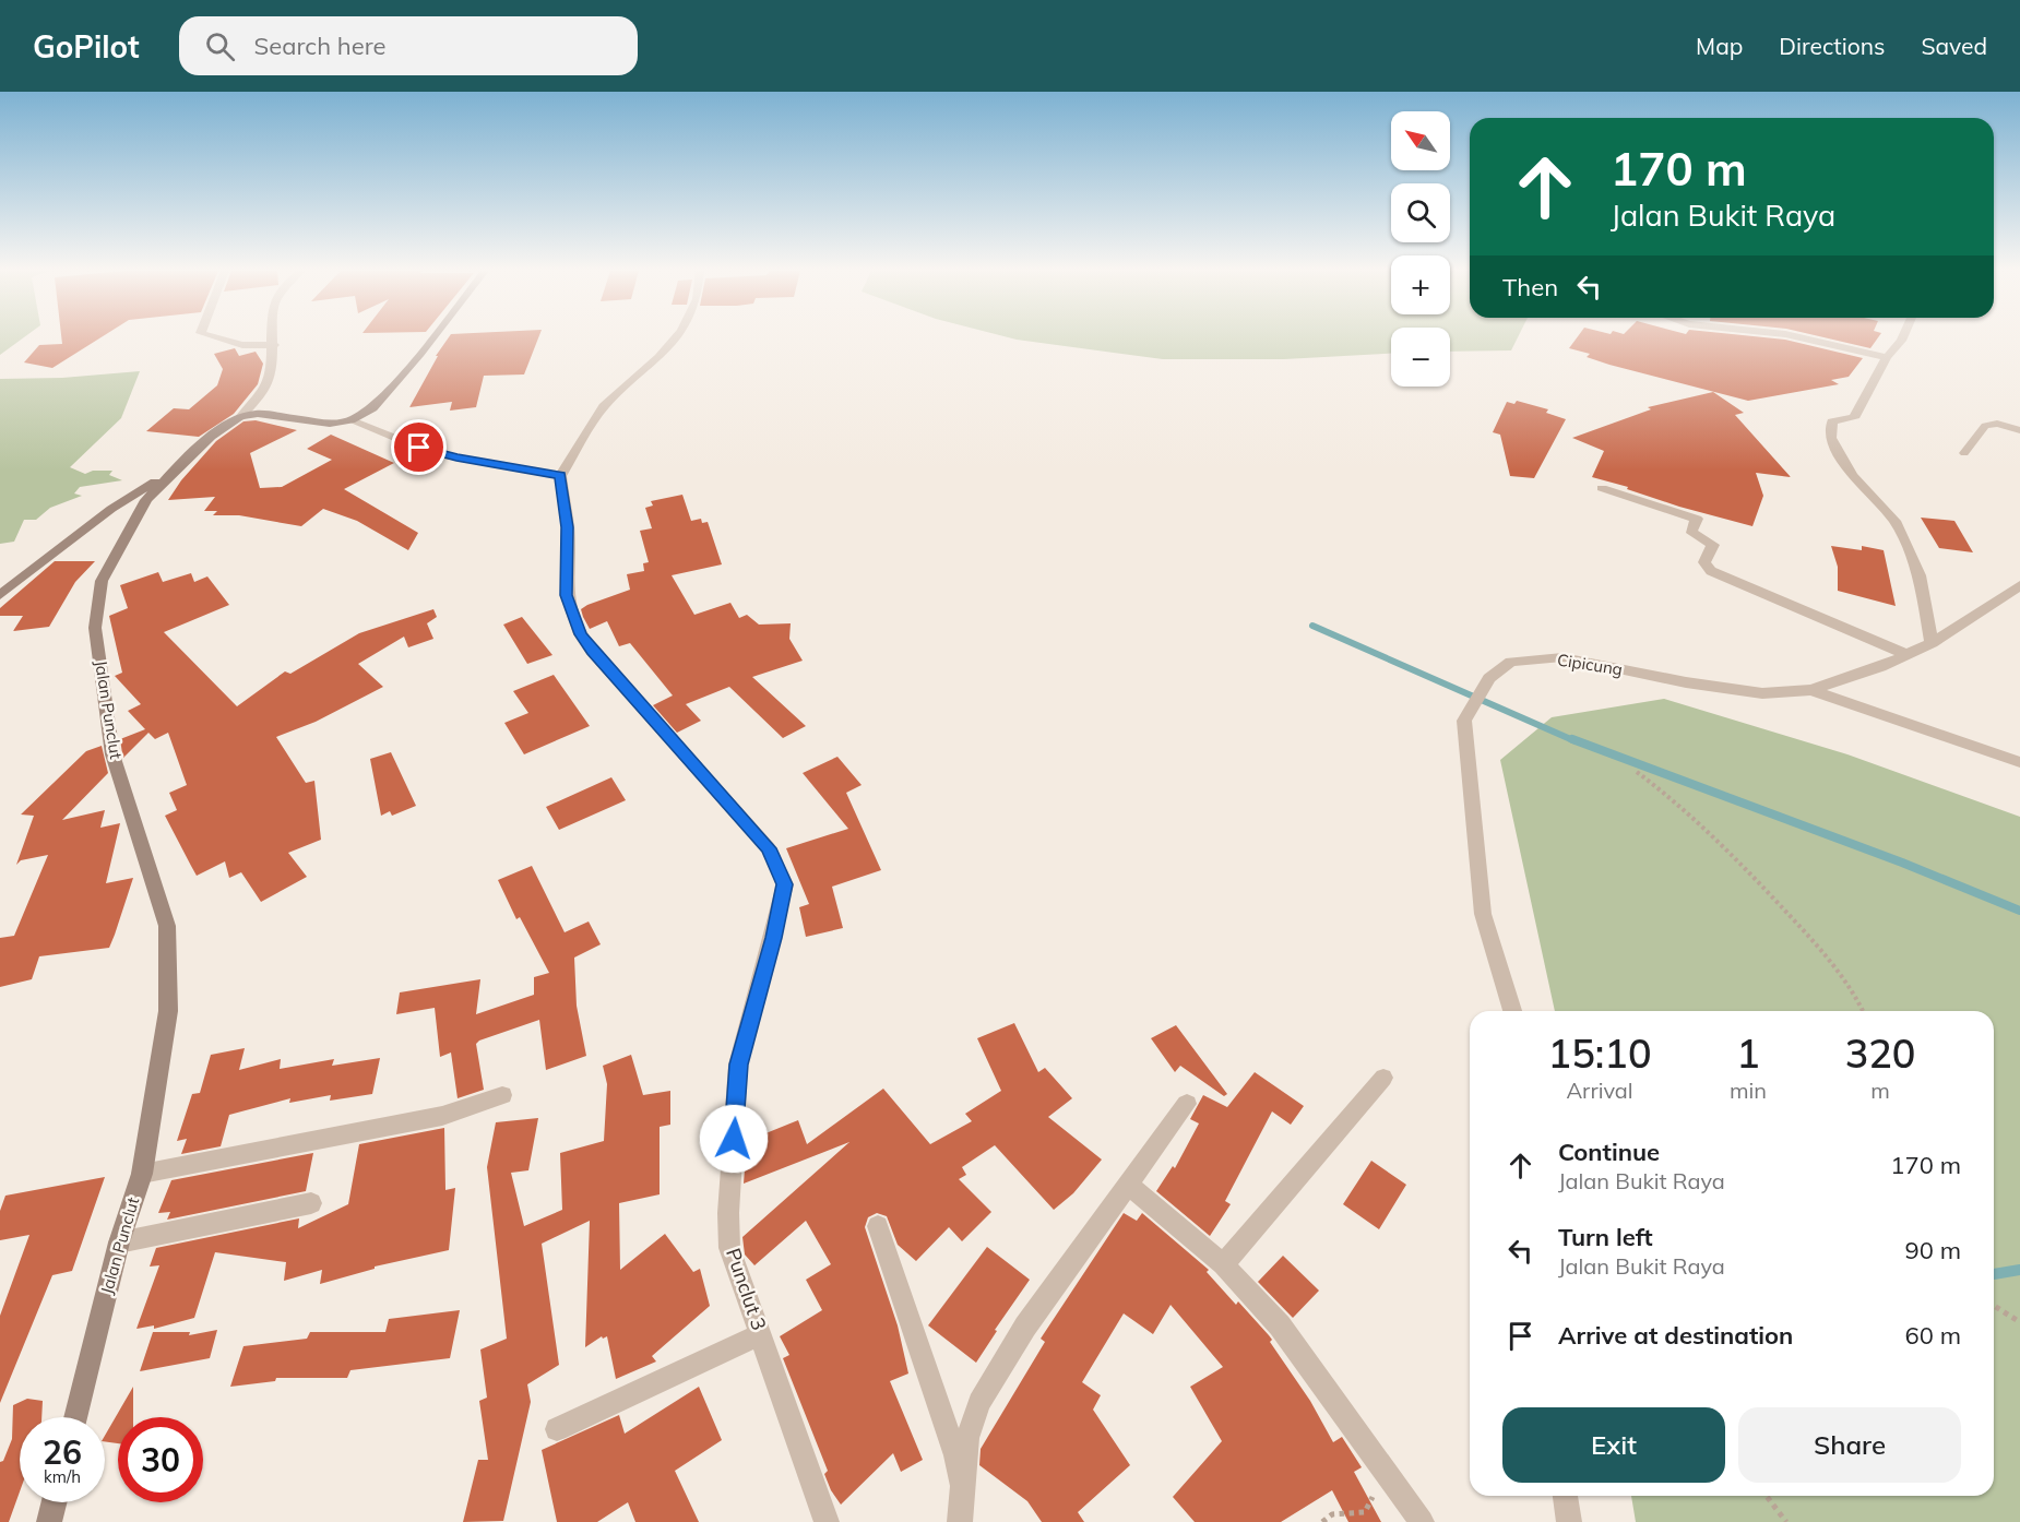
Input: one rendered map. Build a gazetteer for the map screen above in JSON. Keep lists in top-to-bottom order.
{
  "streets": {
    "main road": ["Jalan Punclut"],
    "street": ["Cipicung", "Punclut 3"]
  },
  "north": "top left",
  "page": {
    "header": "GoPilot",
    "search": "Search here",
    "nav": ["Map", "Directions", "Saved"],
    "map_buttons": ["+", "−"],
    "turn": ["170 m", "Jalan Bukit Raya"],
    "then": "Then",
    "eta": [
      "15:10",
      "Arrival",
      "1",
      "min",
      "320",
      "m"
    ],
    "list": [
      {
        "name": "Continue",
        "note": "Jalan Bukit Raya",
        "value": "170 m"
      },
      {
        "name": "Turn left",
        "note": "Jalan Bukit Raya",
        "value": "90 m"
      },
      {
        "name": "Arrive at destination",
        "value": "60 m"
      }
    ],
    "buttons": ["Exit", "Share"],
    "speed": "26 km/h",
    "limit": "30"
  }
}
